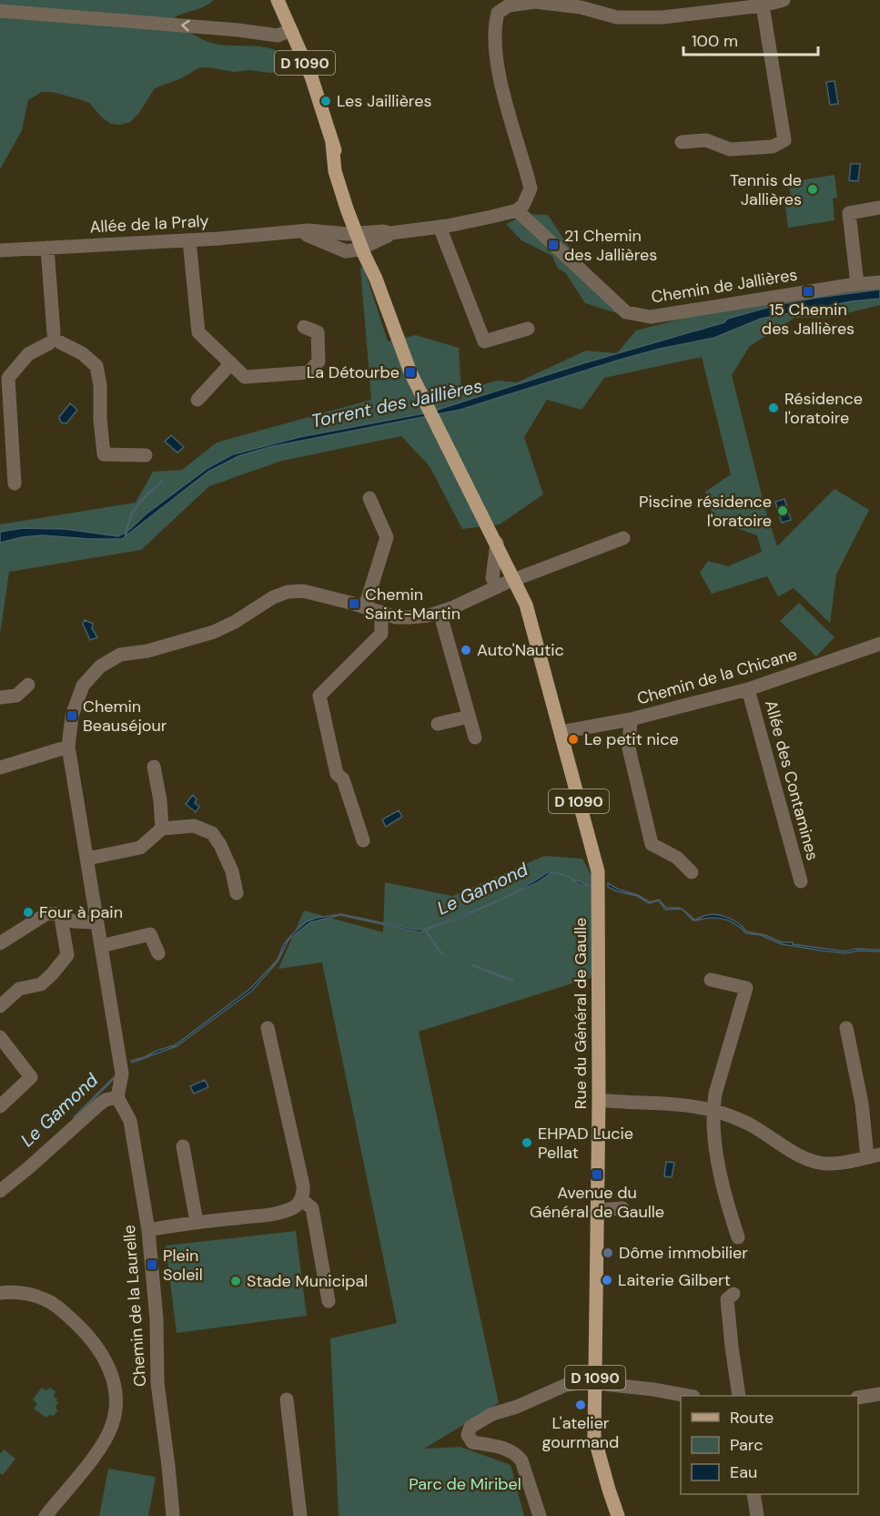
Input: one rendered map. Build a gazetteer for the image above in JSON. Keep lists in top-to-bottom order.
{
  "streets": {
    "main road": ["D 1090", "Rue du Général de Gaulle"],
    "street": [
      "Allée de la Praly",
      "Chemin de Jallières",
      "Chemin de la Chicane",
      "Allée des Contamines",
      "Chemin de la Laurelle"
    ]
  },
  "crossings": [
    ["D 1090", "Allée de la Praly"],
    ["D 1090", "Chemin de la Chicane"],
    ["D 1090", "Rue du Général de Gaulle"],
    ["Allée de la Praly", "Chemin de Jallières"],
    ["Chemin de la Chicane", "Allée des Contamines"],
    ["Chemin de la Chicane", "Rue du Général de Gaulle"]
  ],
  "water": ["Torrent des Jaillières", "Le Gamond"],
  "parks": ["Parc de Miribel"],
  "places": {
    "other": [
      "Les Jaillières",
      "Tennis de Jallières",
      "Résidence l'oratoire",
      "Piscine résidence l'oratoire",
      "Auto'Nautic",
      "Le petit nice",
      "Four à pain",
      "EHPAD Lucie Pellat",
      "Dôme immobilier",
      "Laiterie Gilbert",
      "Stade Municipal",
      "L'atelier gourmand"
    ],
    "transit": [
      "21 Chemin des Jallières",
      "15 Chemin des Jallières",
      "La Détourbe",
      "Chemin Saint-Martin",
      "Chemin Beauséjour",
      "Avenue du Général de Gaulle",
      "Plein Soleil"
    ]
  },
  "legend": ["Route", "Parc", "Eau"],
  "scale_bar": "100 m"
}
